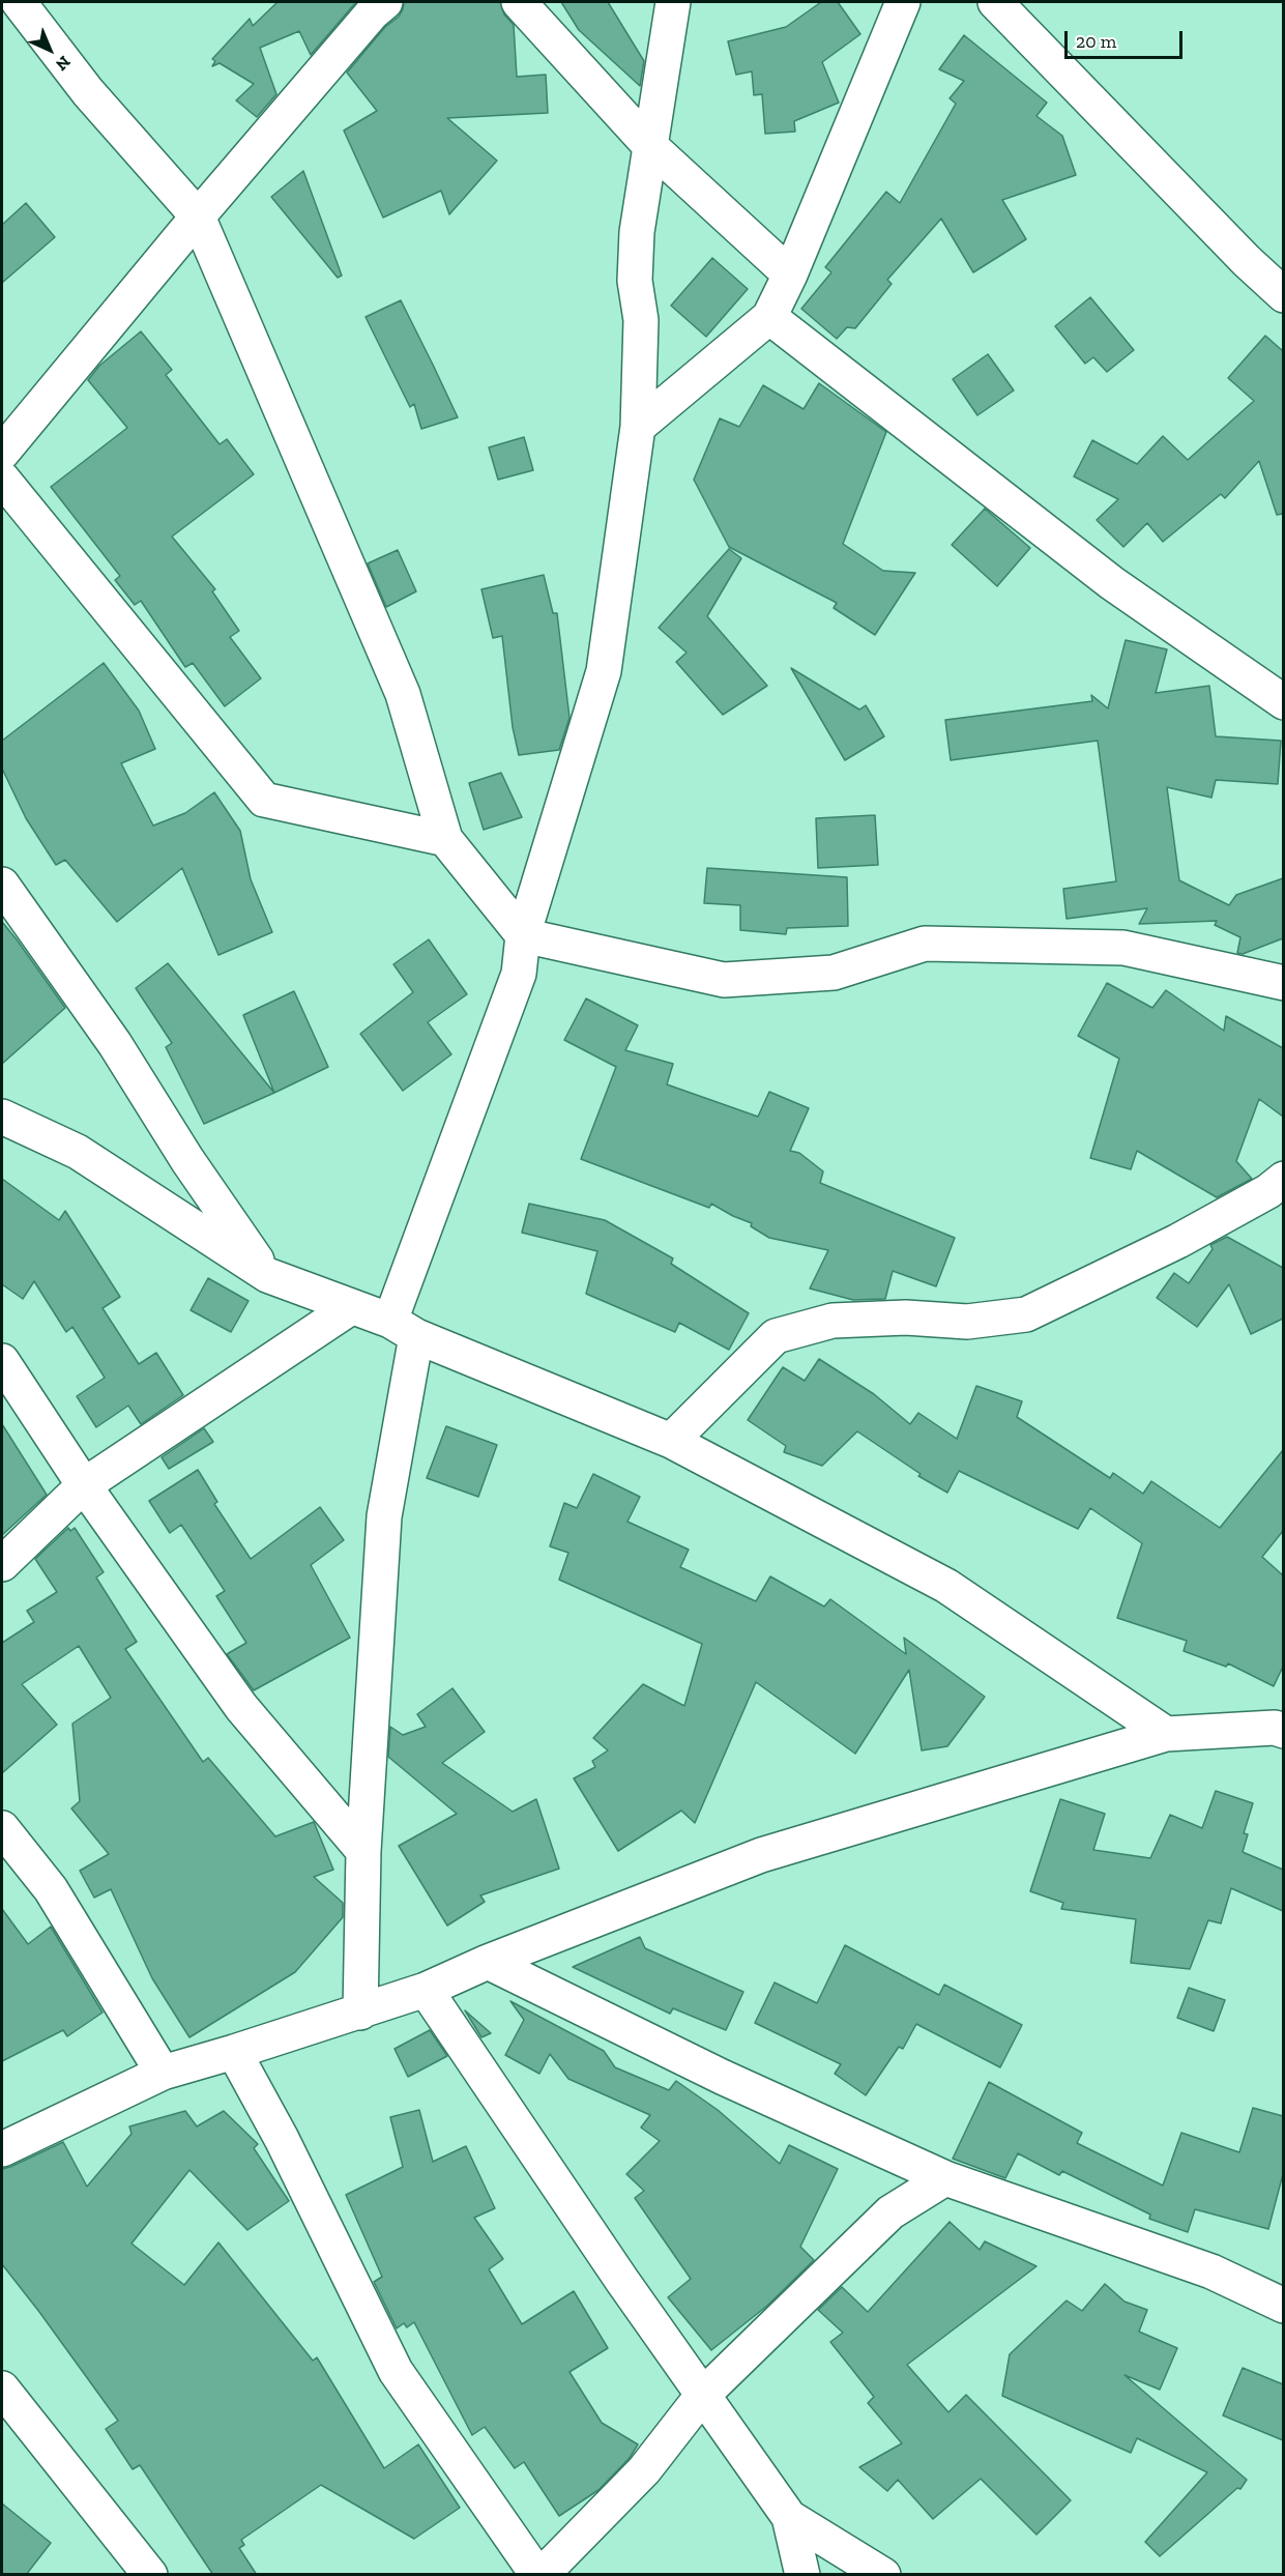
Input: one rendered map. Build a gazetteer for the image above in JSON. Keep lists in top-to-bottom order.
{
  "scale_bar": "20 m",
  "north": "bottom right"
}
